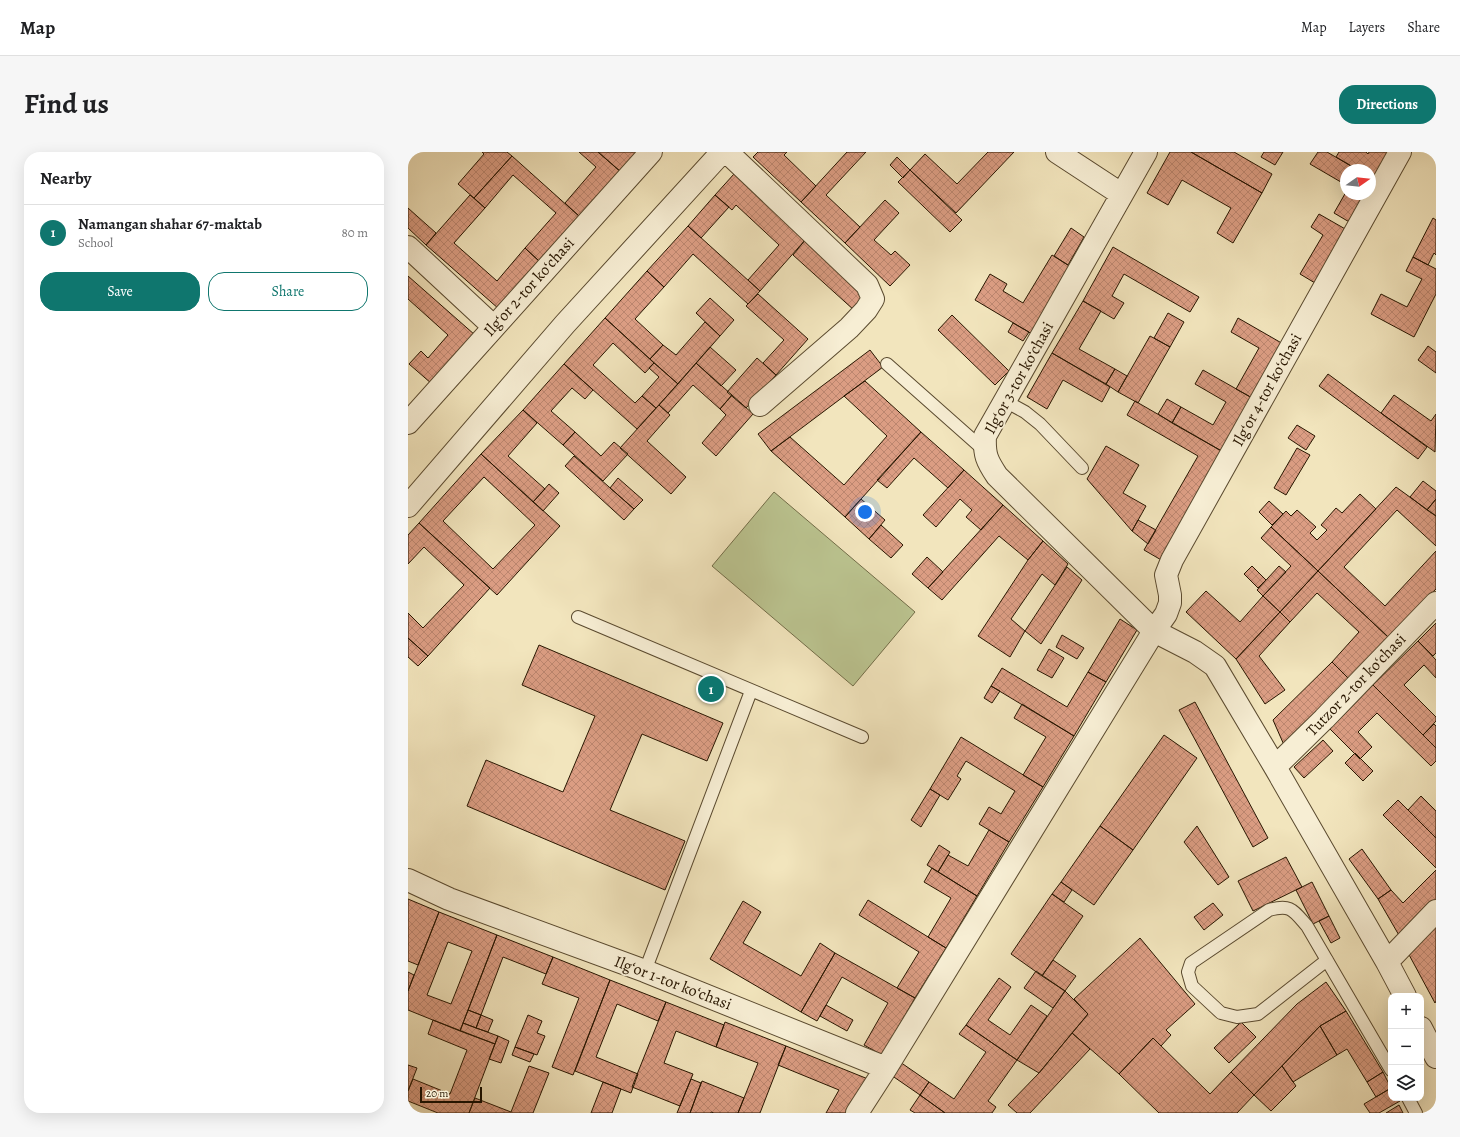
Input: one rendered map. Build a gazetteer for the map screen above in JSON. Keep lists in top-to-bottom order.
{
  "streets": {
    "street": [
      "Ilgʻor 2-tor koʻchasi",
      "Ilgʻor 3-tor koʻchasi",
      "Ilgʻor 4-tor koʻchasi",
      "Tutzor 2-tor koʻchasi",
      "Ilgʻor 1-tor koʻchasi"
    ]
  },
  "crossings": [
    ["Ilgʻor 3-tor koʻchasi", "Ilgʻor 4-tor koʻchasi"],
    ["Ilgʻor 3-tor koʻchasi", "Tutzor 2-tor koʻchasi"],
    ["Ilgʻor 4-tor koʻchasi", "Ilgʻor 1-tor koʻchasi"]
  ],
  "scale_bar": "20 m",
  "north": "right",
  "page": {
    "header": "Map",
    "nav": ["Map", "Layers", "Share"],
    "title": "Find us",
    "buttons": [
      "Directions",
      ["Save", "Share"]
    ],
    "heading": "Nearby",
    "list": [
      {
        "mark": "1",
        "name": "Namangan shahar 67-maktab",
        "note": "School",
        "value": "80 m"
      }
    ],
    "pins": "1",
    "map_buttons": ["+", "−"],
    "scale": "20 m"
  }
}
